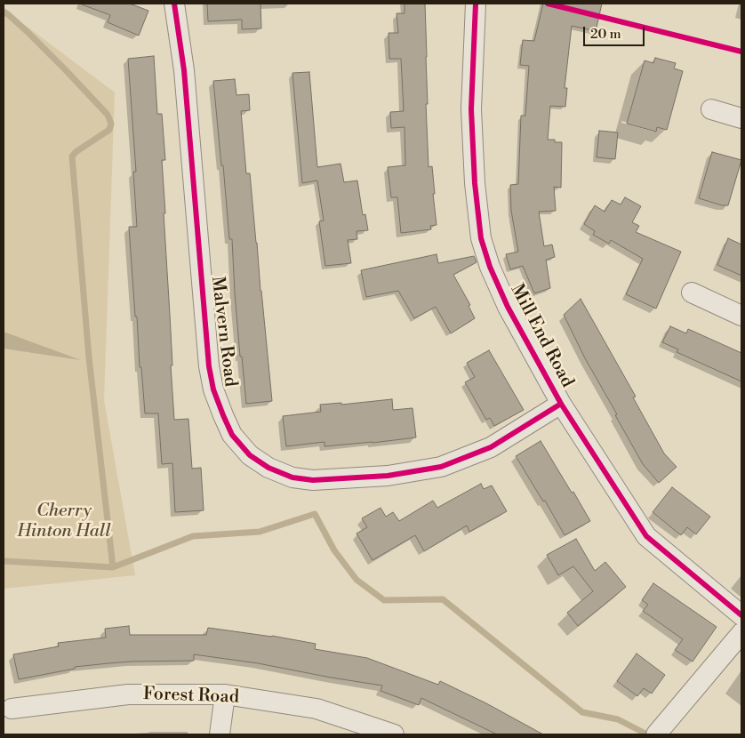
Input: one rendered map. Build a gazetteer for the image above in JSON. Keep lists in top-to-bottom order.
{
  "streets": {
    "street": ["Malvern Road", "Mill End Road", "Forest Road"]
  },
  "crossings": [
    ["Malvern Road", "Mill End Road"]
  ],
  "parks": ["Cherry Hinton Hall"],
  "scale_bar": "20 m"
}
